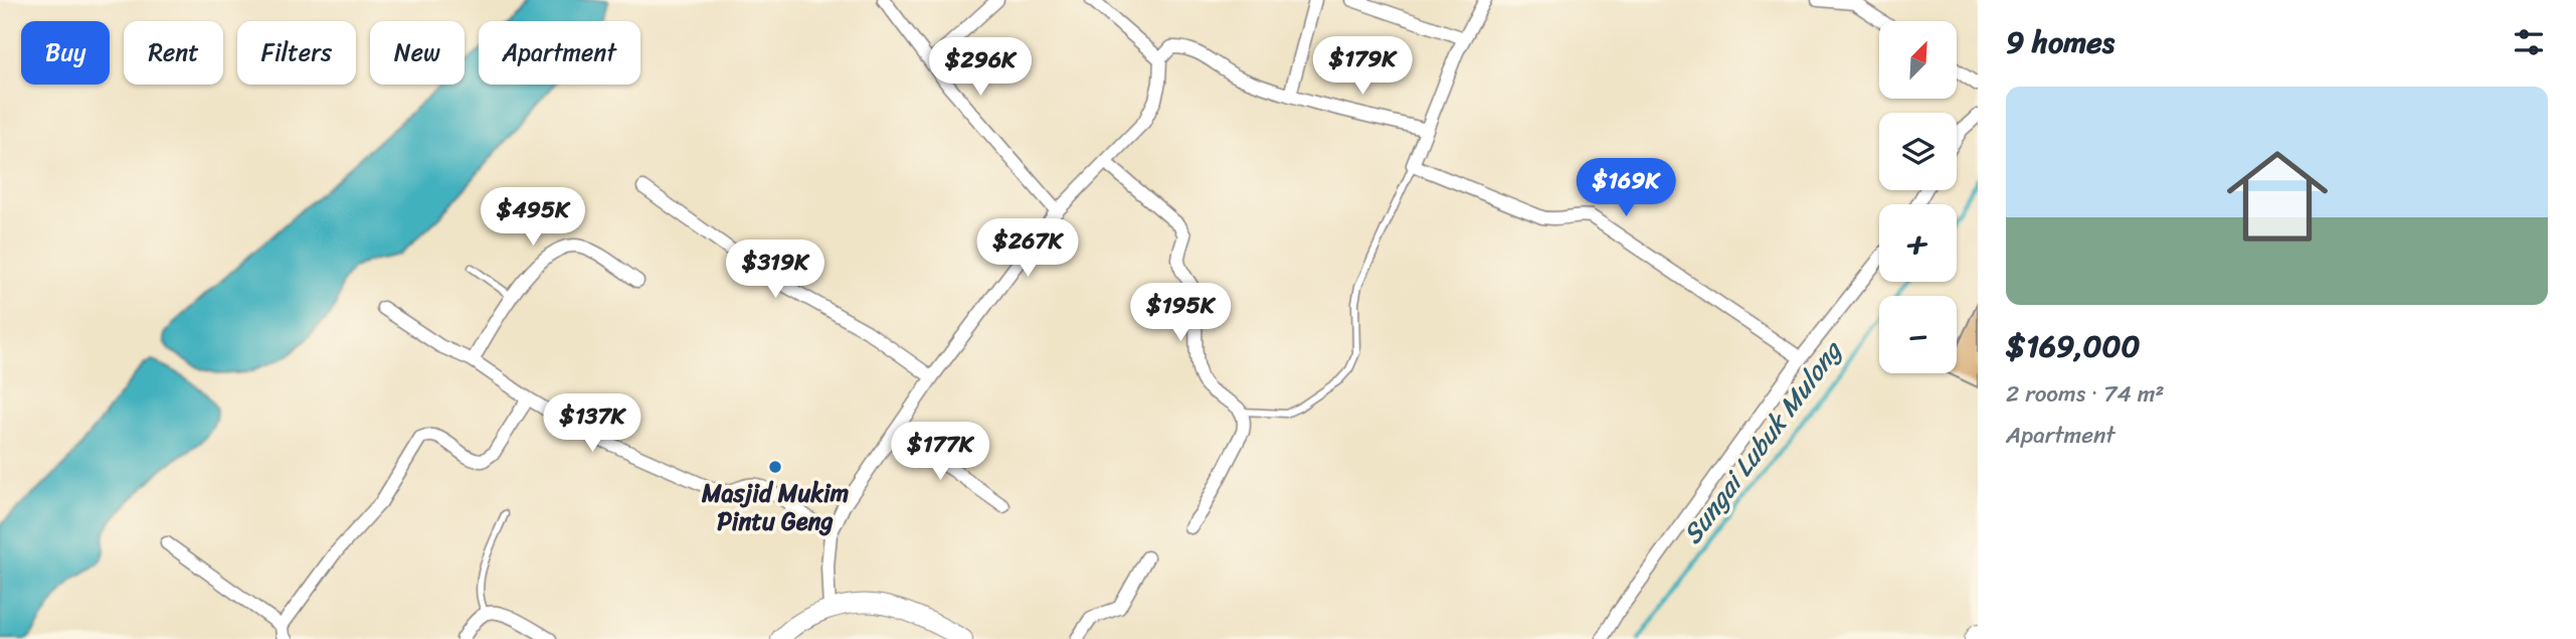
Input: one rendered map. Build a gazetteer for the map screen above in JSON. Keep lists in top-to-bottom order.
{
  "water": ["Sungai Lubuk Mulong"],
  "places": ["Masjid Mukim Pintu Geng"],
  "north": "top right",
  "page": {
    "heading": "9 homes",
    "map_buttons": ["+", "−"],
    "chip": [
      "Buy",
      "Rent",
      "Filters",
      "New",
      "Apartment"
    ],
    "price": [
      "$179K",
      "$296K",
      "$169K",
      "$495K",
      "$267K",
      "$319K",
      "$195K",
      "$137K",
      "$177K"
    ],
    "list": [
      {
        "name": "$169,000",
        "note": "2 rooms · 74 m² · Apartment"
      }
    ]
  }
}
